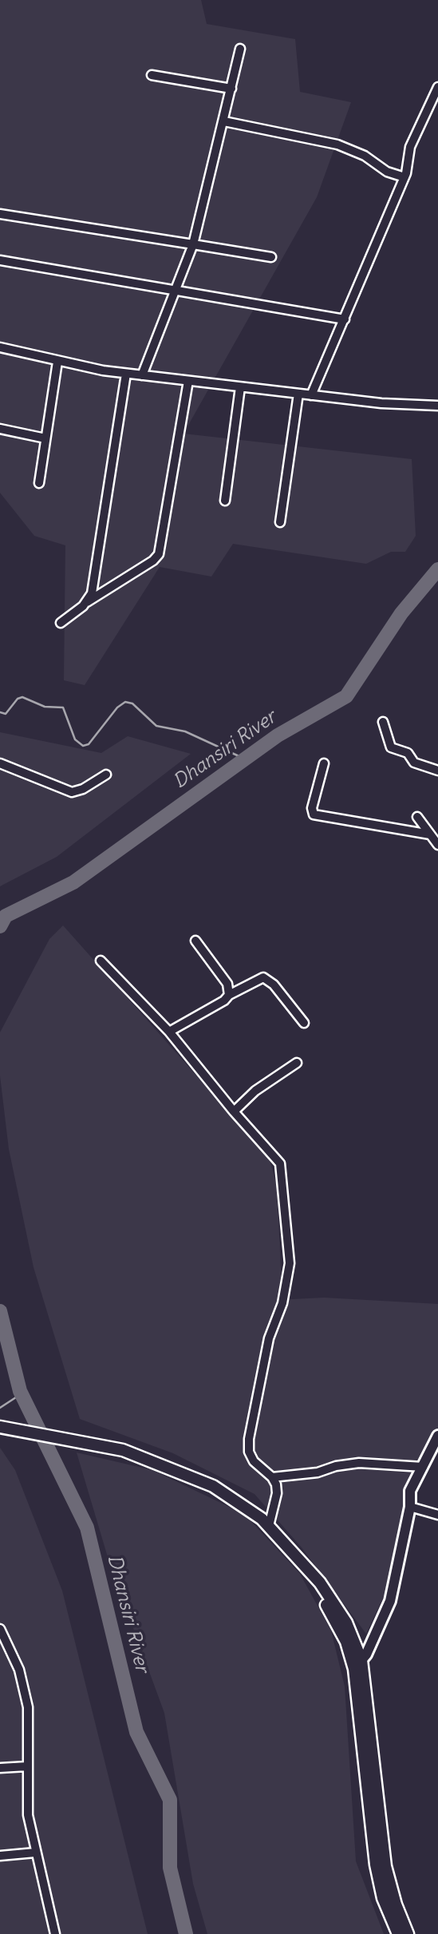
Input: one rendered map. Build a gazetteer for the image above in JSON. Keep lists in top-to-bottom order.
{
  "water": ["Dhansiri River"]
}
